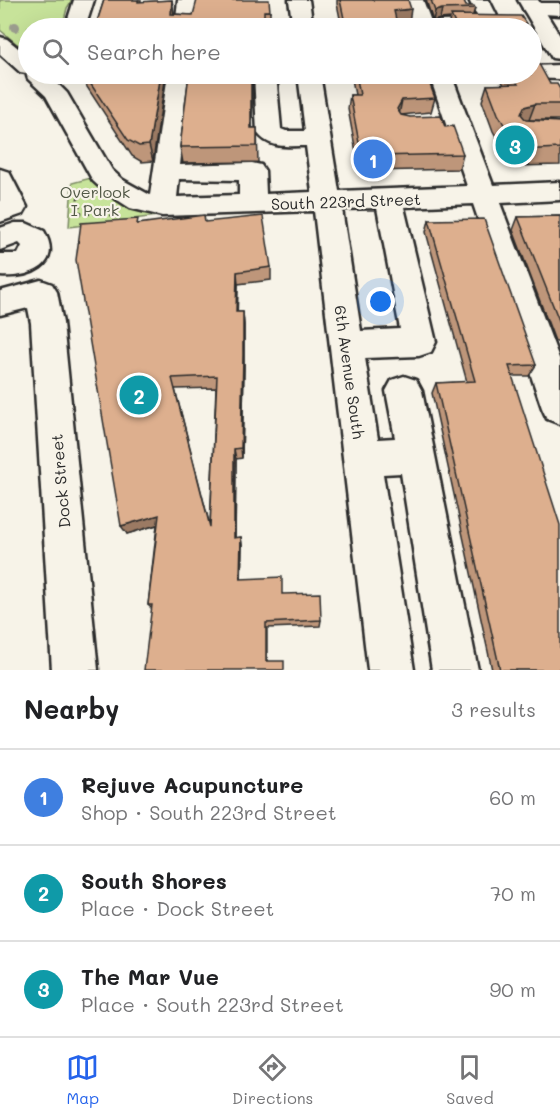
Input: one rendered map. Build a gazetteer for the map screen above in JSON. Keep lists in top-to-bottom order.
{
  "streets": {
    "street": ["South 223rd Street", "6th Avenue South", "Dock Street"]
  },
  "crossings": [
    ["South 223rd Street", "6th Avenue South"]
  ],
  "parks": ["Overlook I Park"],
  "page": {
    "search": "Search here",
    "pins": ["3", "1", "2"],
    "heading": ["Nearby", "3 results"],
    "list": [
      {
        "mark": "1",
        "name": "Rejuve Acupuncture",
        "note": "Shop · South 223rd Street",
        "value": "60 m"
      },
      {
        "mark": "2",
        "name": "South Shores",
        "note": "Place · Dock Street",
        "value": "70 m"
      },
      {
        "mark": "3",
        "name": "The Mar Vue",
        "note": "Place · South 223rd Street",
        "value": "90 m"
      }
    ],
    "nav": ["Map", "Directions", "Saved"]
  }
}
